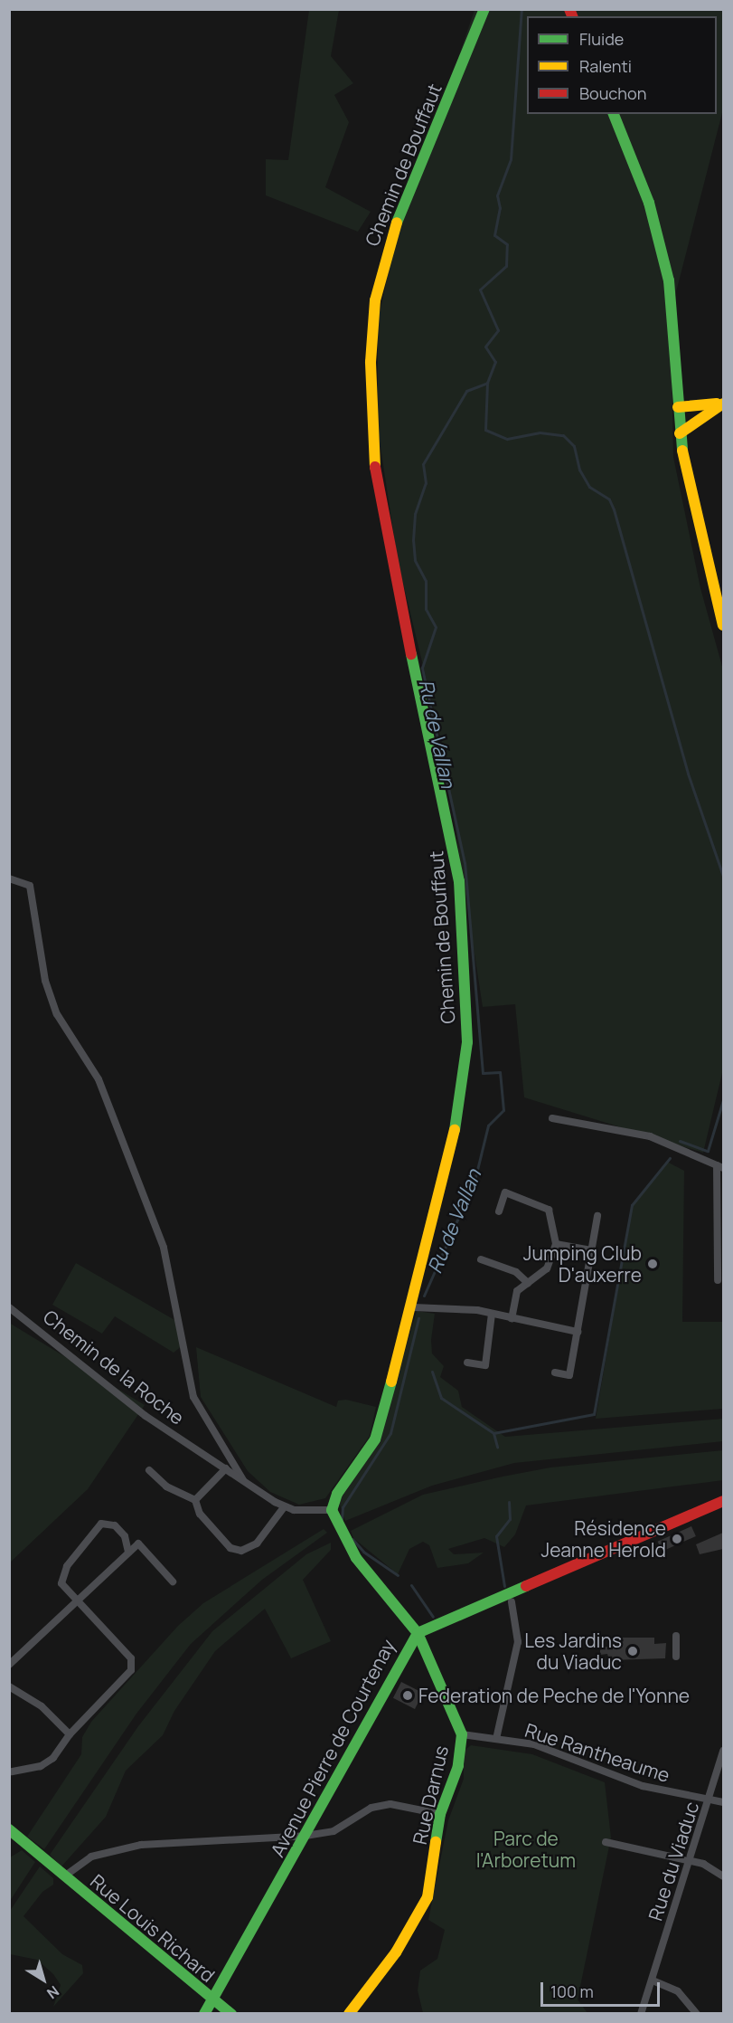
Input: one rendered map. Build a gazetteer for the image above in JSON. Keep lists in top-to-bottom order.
{
  "streets": {
    "street": [
      "Chemin de Bouffaut",
      "Chemin de la Roche",
      "Avenue Pierre de Courtenay",
      "Rue Rantheaume",
      "Rue Darnus",
      "Rue du Viaduc",
      "Rue Louis Richard"
    ]
  },
  "crossings": [
    ["Chemin de Bouffaut", "Rue Darnus"],
    ["Avenue Pierre de Courtenay", "Rue Darnus"],
    ["Avenue Pierre de Courtenay", "Rue Louis Richard"],
    ["Rue Rantheaume", "Rue Darnus"],
    ["Rue Rantheaume", "Rue du Viaduc"]
  ],
  "water": ["Ru de Vallan"],
  "parks": ["Parc de l'Arboretum"],
  "places": [
    "Jumping Club D'auxerre",
    "Résidence Jeanne Herold",
    "Les Jardins du Viaduc",
    "Federation de Peche de l'Yonne"
  ],
  "legend": ["Fluide", "Ralenti", "Bouchon"],
  "scale_bar": "100 m",
  "north": "bottom right"
}
